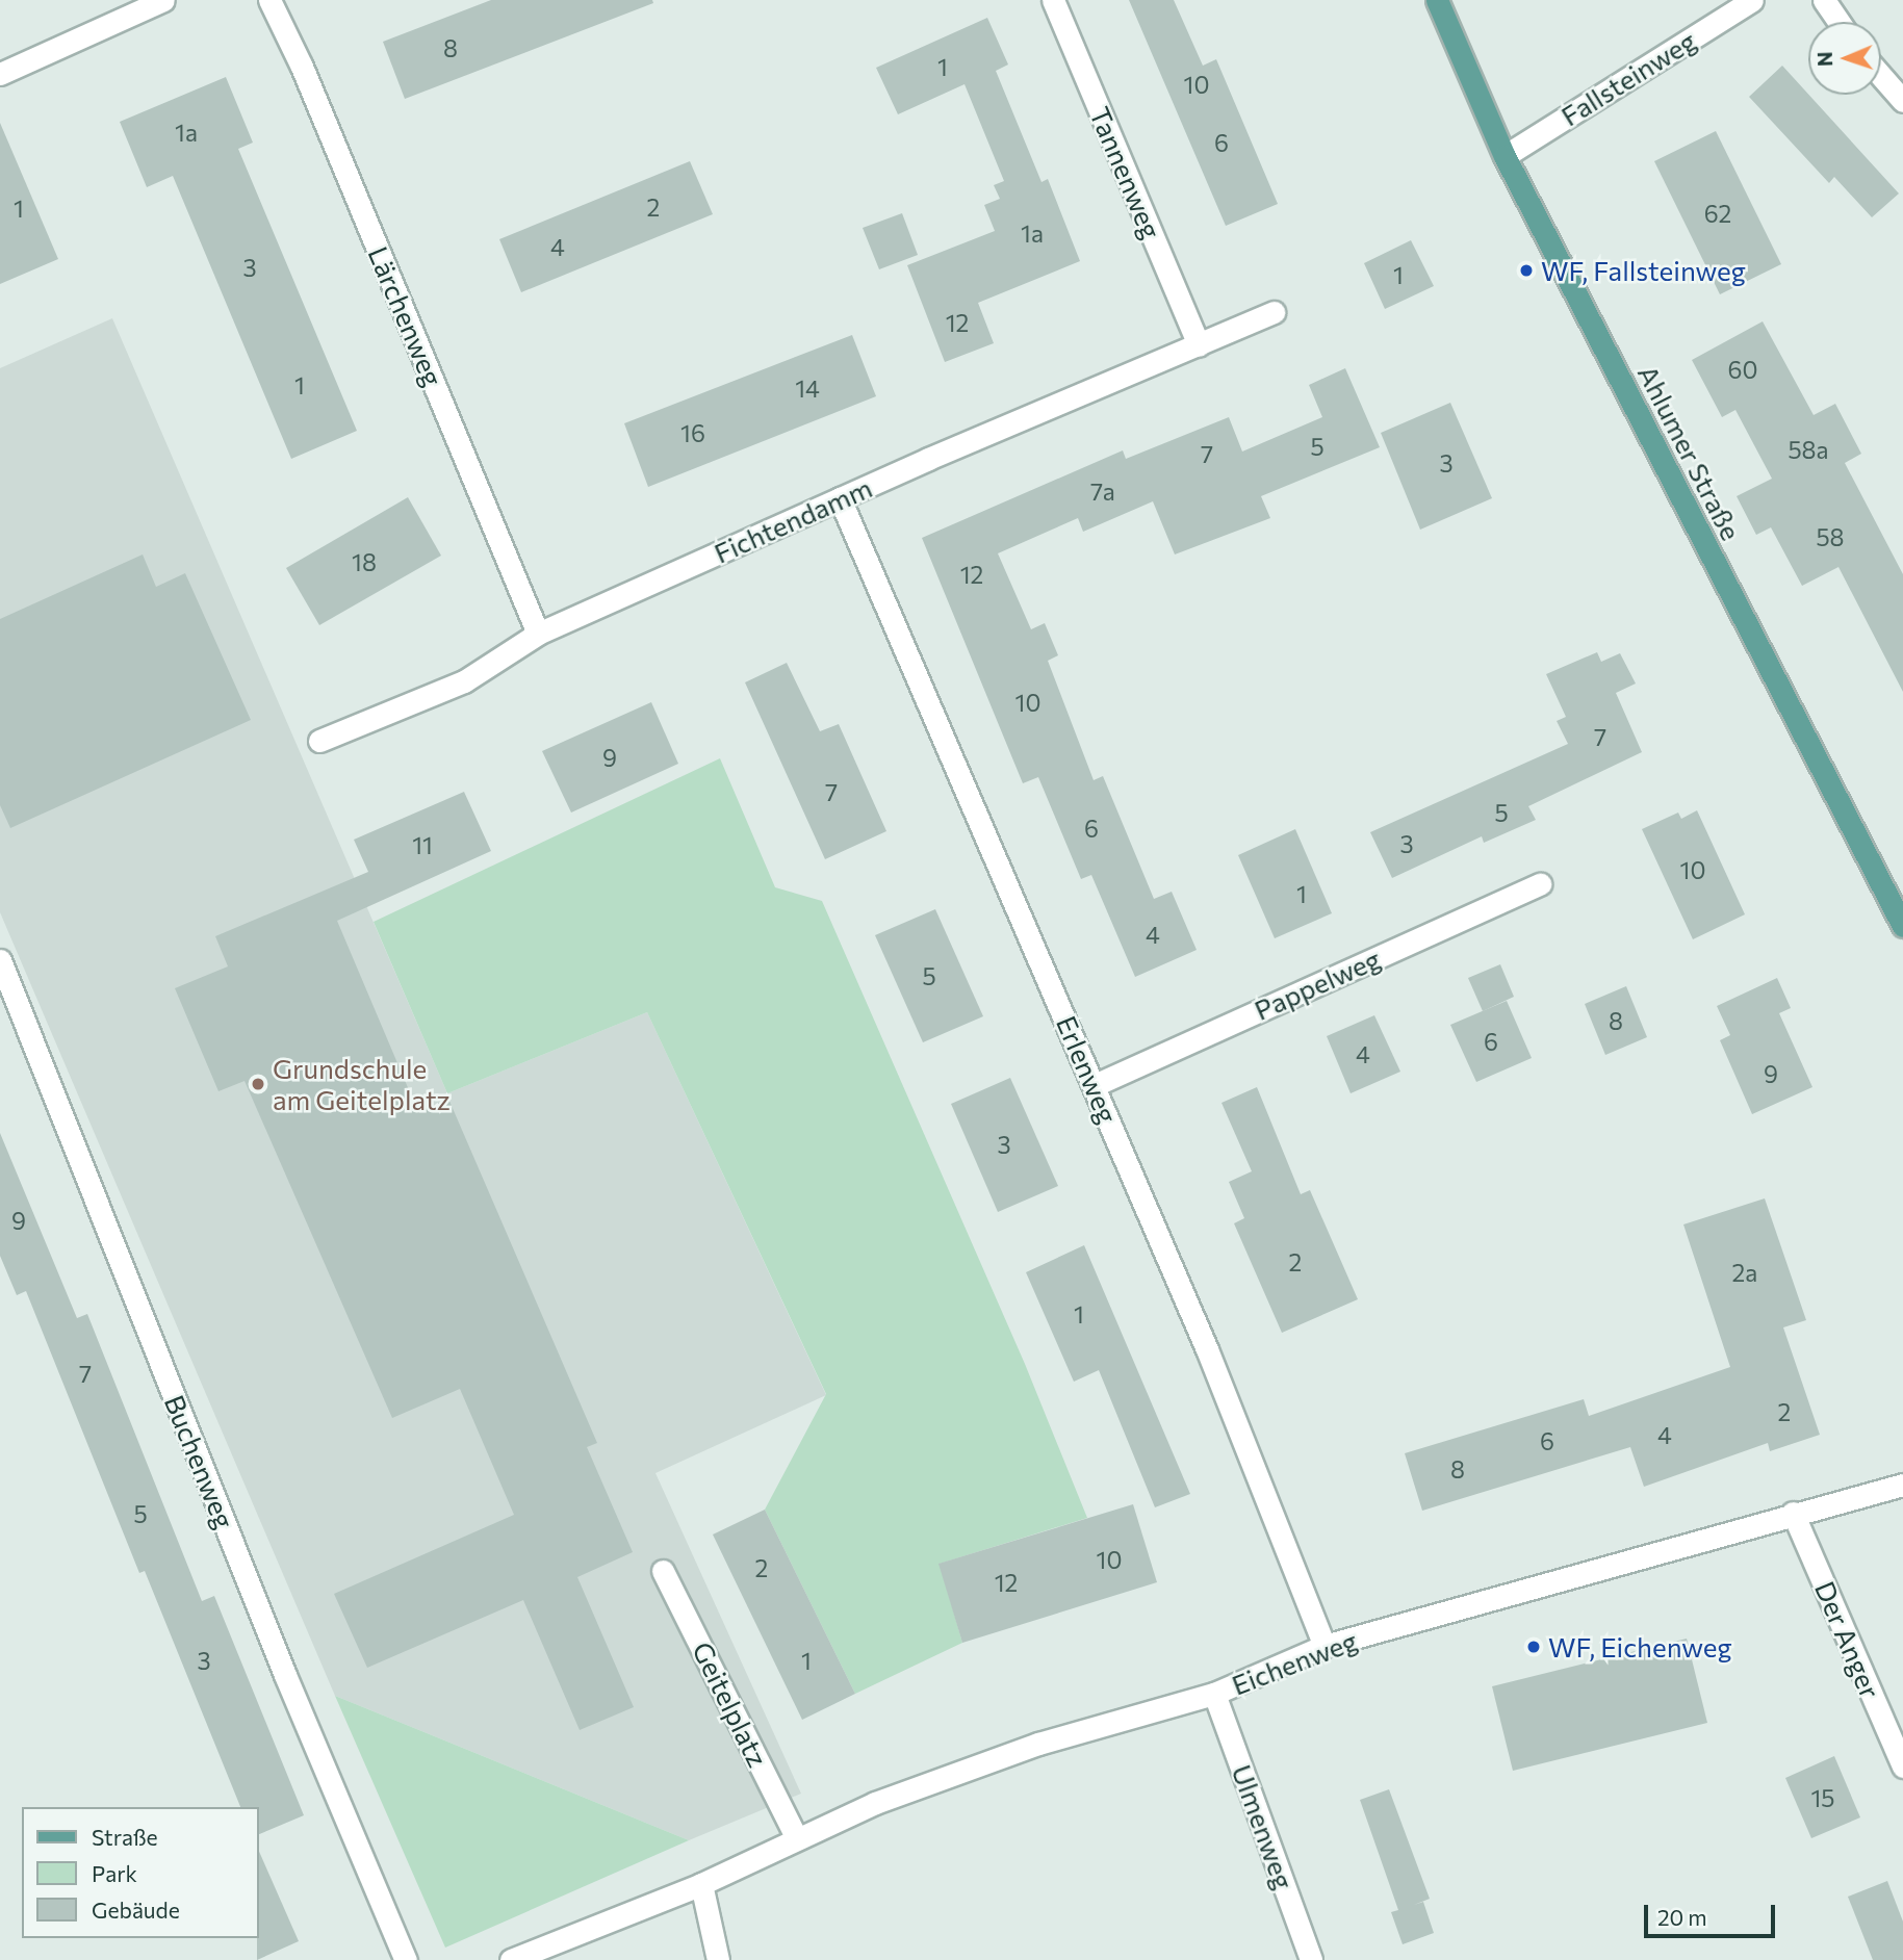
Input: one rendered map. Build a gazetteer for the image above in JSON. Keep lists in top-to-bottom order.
{
  "streets": {
    "main road": ["Ahlumer Straße"],
    "street": [
      "Fallsteinweg",
      "Tannenweg",
      "Lärchenweg",
      "Fichtendamm",
      "Pappelweg",
      "Erlenweg",
      "Buchenweg",
      "Der Anger",
      "Eichenweg",
      "Geitelplatz",
      "Ulmenweg"
    ]
  },
  "crossings": [
    ["Fallsteinweg", "Ahlumer Straße"],
    ["Tannenweg", "Fichtendamm"],
    ["Lärchenweg", "Fichtendamm"],
    ["Fichtendamm", "Erlenweg"],
    ["Pappelweg", "Erlenweg"],
    ["Erlenweg", "Eichenweg"],
    ["Der Anger", "Eichenweg"],
    ["Eichenweg", "Geitelplatz"],
    ["Eichenweg", "Ulmenweg"]
  ],
  "places": ["WF, Fallsteinweg", "Grundschule am Geitelplatz", "WF, Eichenweg"],
  "house_numbers": [
    "8",
    "1",
    "10",
    "1a",
    "6",
    "2",
    "1",
    "62",
    "1a",
    "4",
    "3",
    "1",
    "12",
    "60",
    "1",
    "14",
    "16",
    "5",
    "58a",
    "7",
    "3",
    "7a",
    "58",
    "18",
    "12",
    "10",
    "7",
    "9",
    "7",
    "5",
    "6",
    "3",
    "11",
    "10",
    "1",
    "4",
    "5",
    "8",
    "6",
    "4",
    "9",
    "3",
    "9",
    "2",
    "2a",
    "1",
    "7",
    "2",
    "4",
    "6",
    "8",
    "5",
    "10",
    "2",
    "12",
    "3",
    "1",
    "15"
  ],
  "legend": ["Straße", "Park", "Gebäude"],
  "scale_bar": "20 m",
  "north": "left"
}
